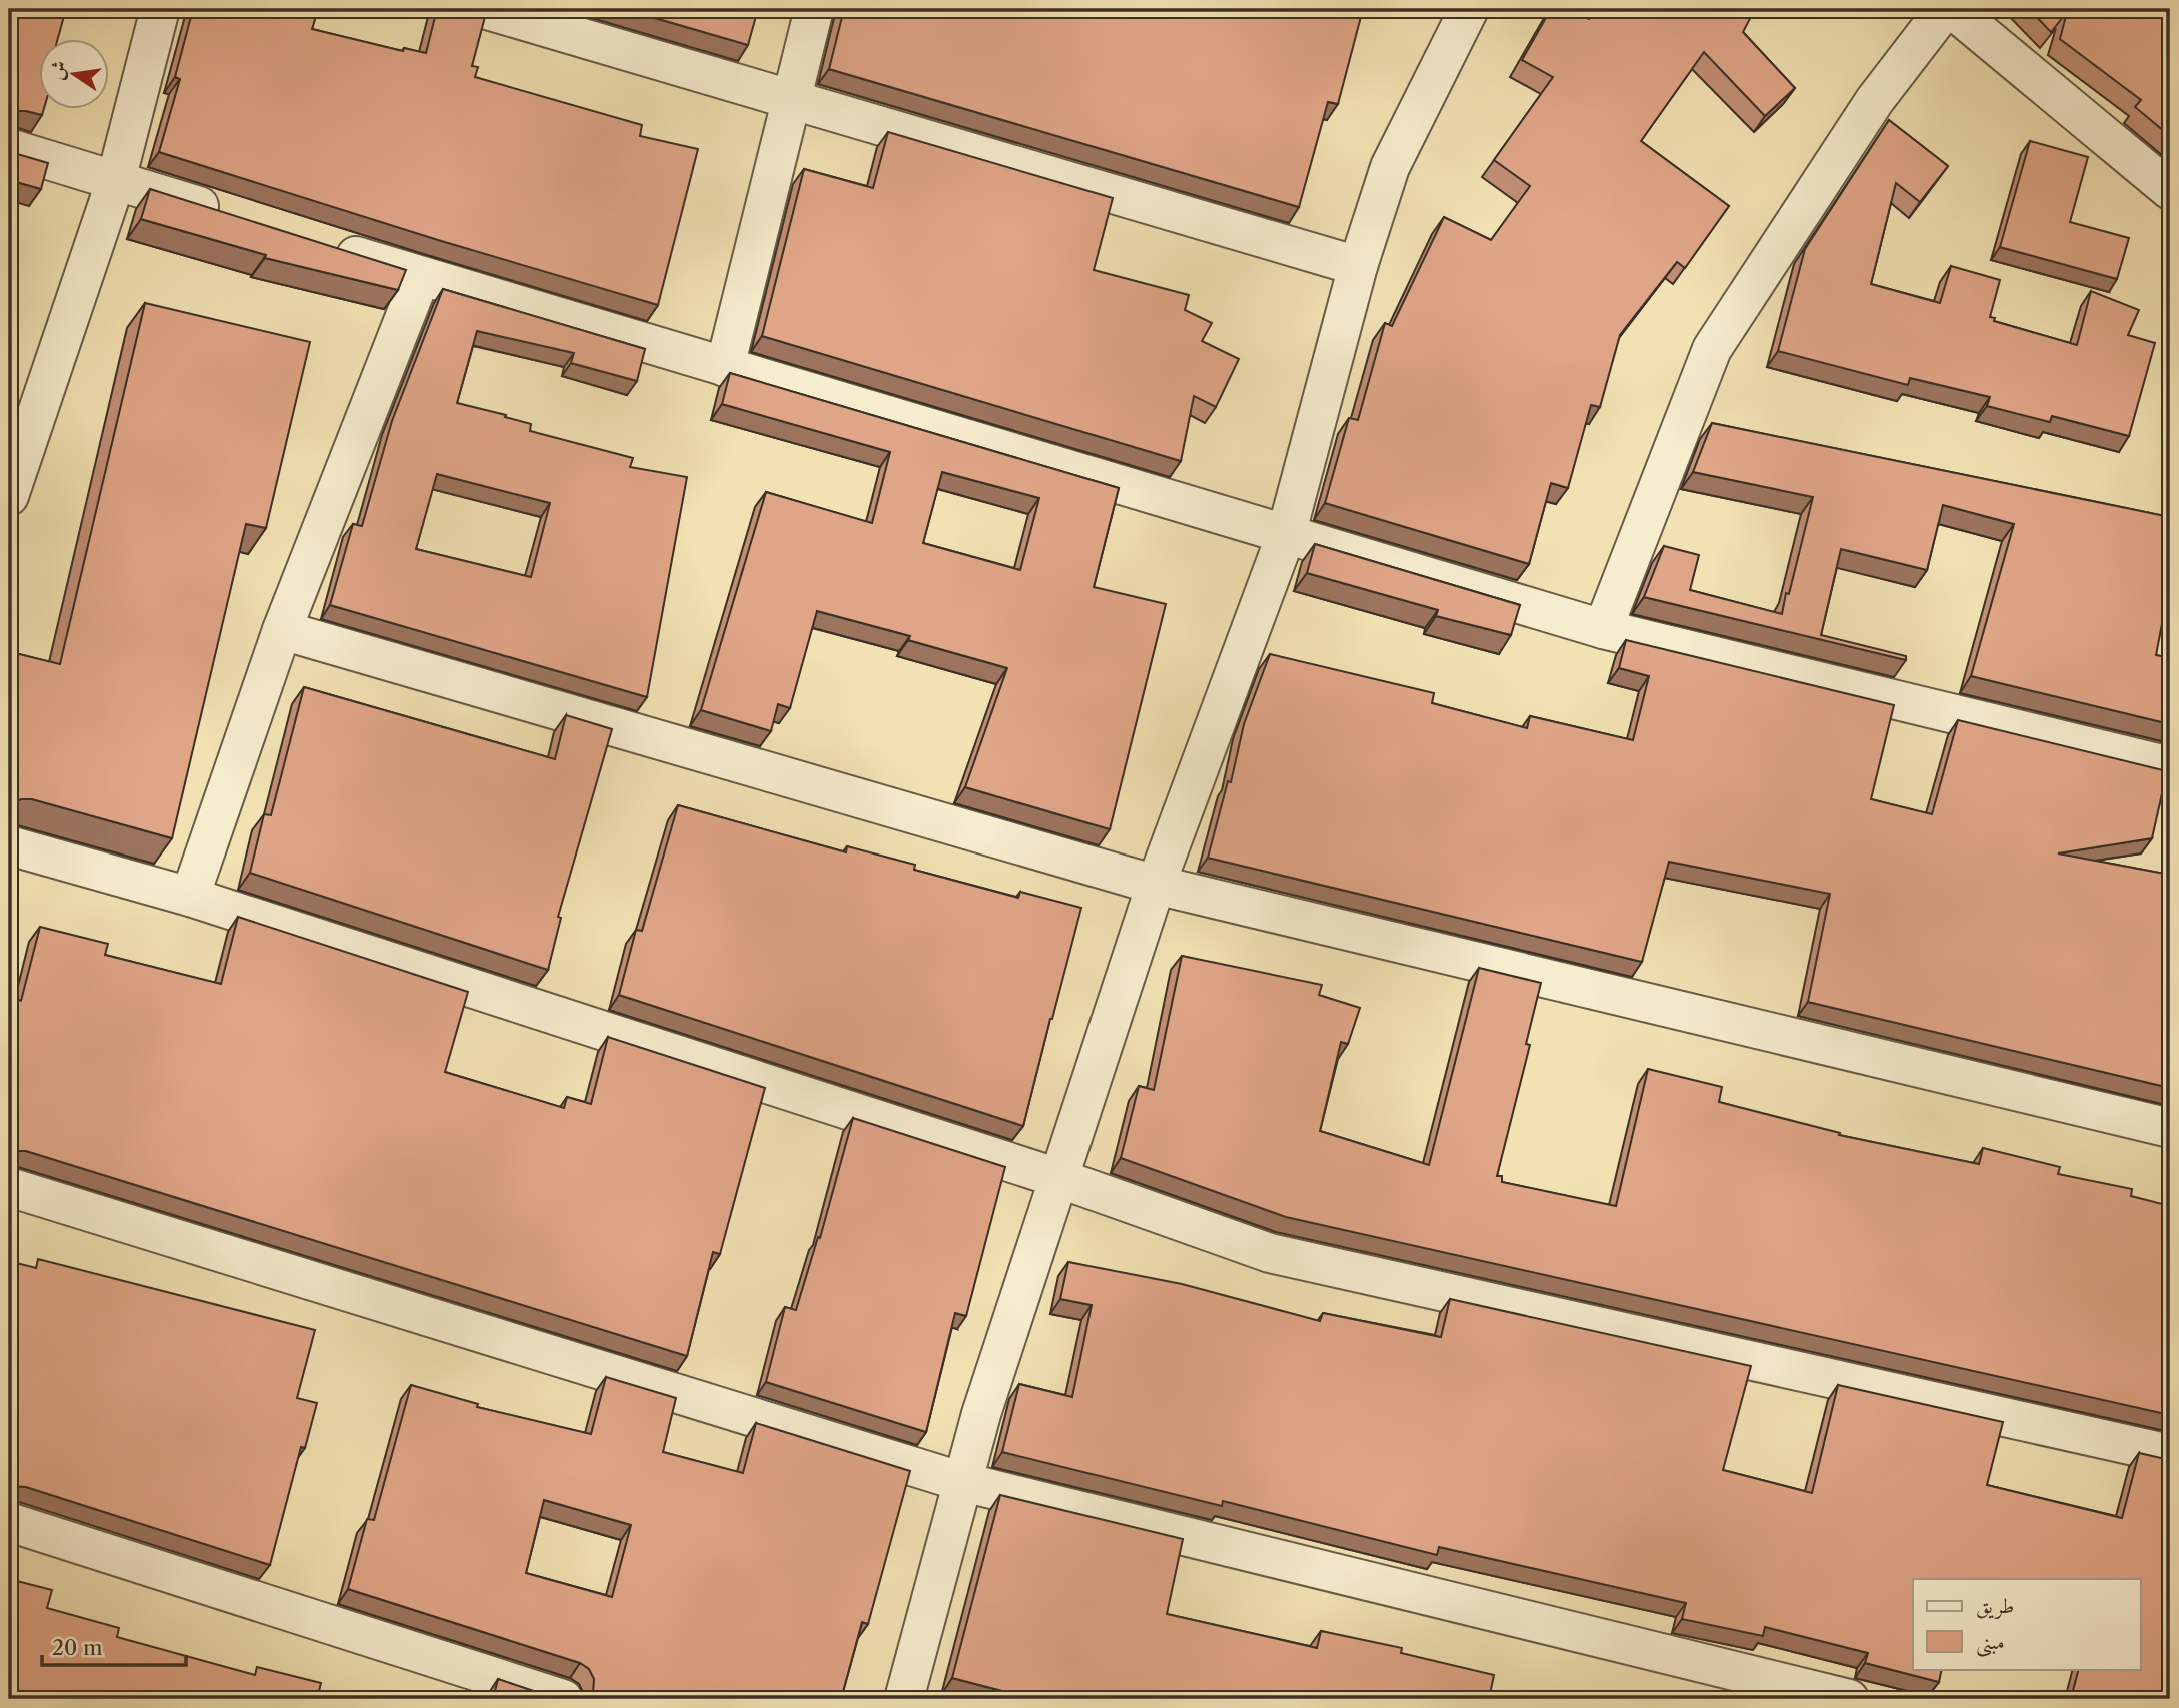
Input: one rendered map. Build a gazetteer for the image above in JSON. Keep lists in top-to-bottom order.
{
  "legend": ["طريق", "مبنى"],
  "scale_bar": "20 m",
  "north": "left"
}
